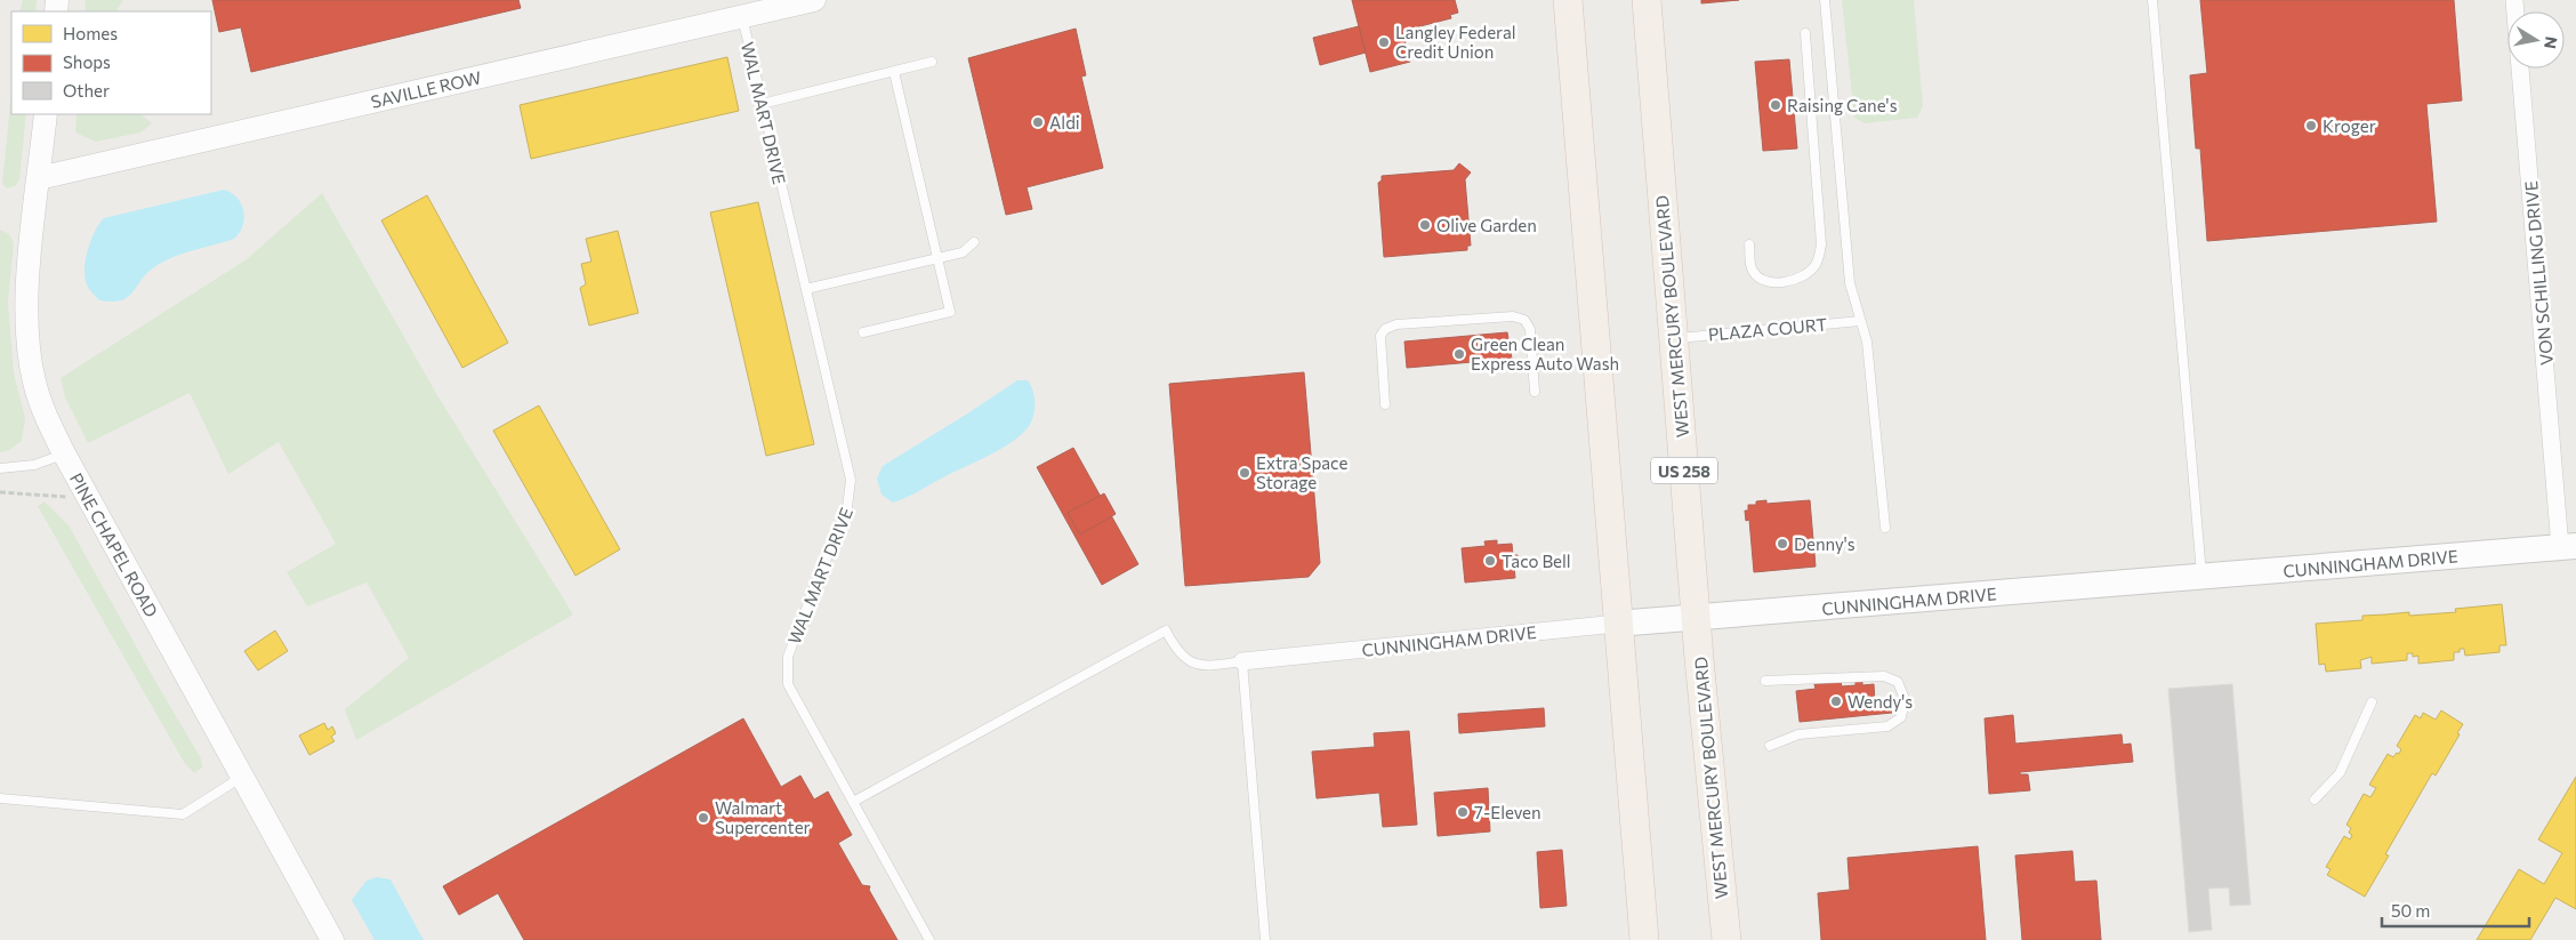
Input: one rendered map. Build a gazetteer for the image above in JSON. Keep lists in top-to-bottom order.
{
  "streets": {
    "main road": ["WEST MERCURY BOULEVARD", "US 258", "CUNNINGHAM DRIVE"],
    "street": ["SAVILLE ROW", "VON SCHILLING DRIVE", "PINE CHAPEL ROAD"],
    "lane": ["WAL MART DRIVE", "PLAZA COURT"]
  },
  "crossings": [
    ["SAVILLE ROW", "WAL MART DRIVE"],
    ["SAVILLE ROW", "PINE CHAPEL ROAD"],
    ["VON SCHILLING DRIVE", "CUNNINGHAM DRIVE"],
    ["WEST MERCURY BOULEVARD", "PLAZA COURT"],
    ["WEST MERCURY BOULEVARD", "CUNNINGHAM DRIVE"]
  ],
  "places": [
    "Langley Federal Credit Union",
    "Raising Cane's",
    "Aldi",
    "Kroger",
    "Olive Garden",
    "Green Clean Express Auto Wash",
    "Extra Space Storage",
    "Denny's",
    "Taco Bell",
    "Wendy's",
    "7-Eleven",
    "Walmart Supercenter"
  ],
  "legend": ["Homes", "Shops", "Other"],
  "scale_bar": "50 m",
  "north": "right"
}
